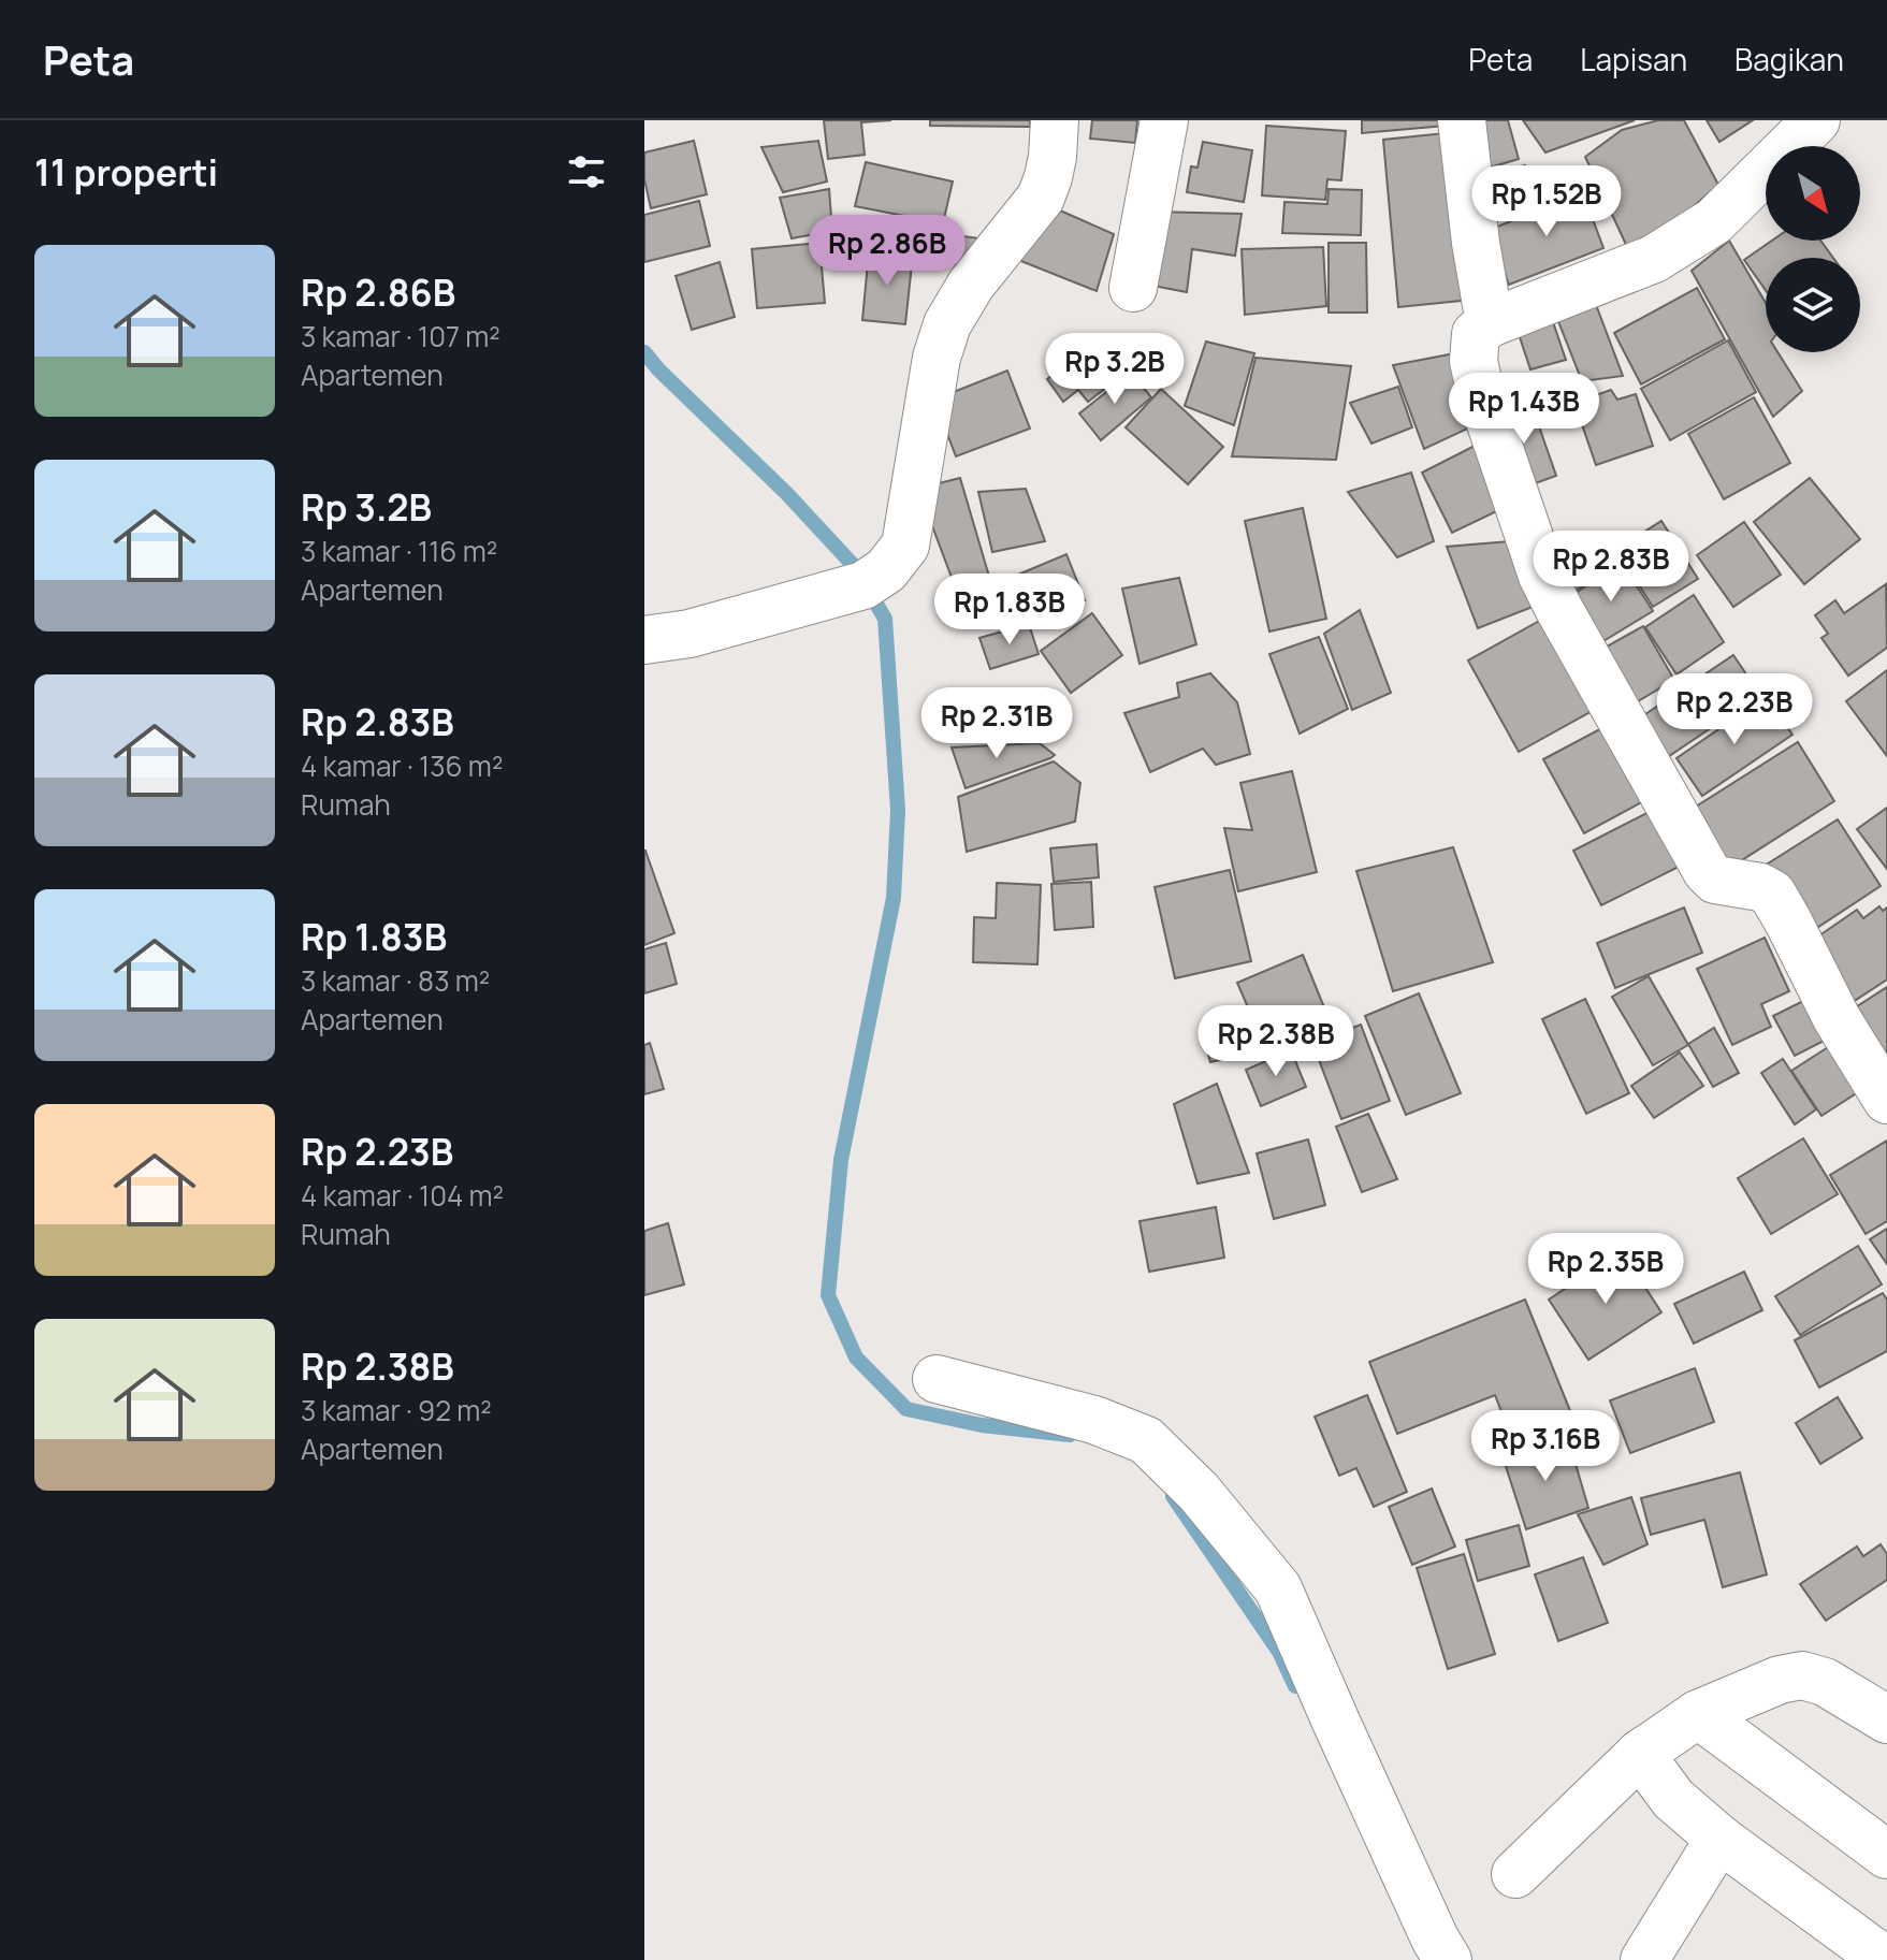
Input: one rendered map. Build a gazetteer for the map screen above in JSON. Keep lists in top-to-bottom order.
{
  "north": "bottom right",
  "page": {
    "header": "Peta",
    "nav": ["Peta", "Lapisan", "Bagikan"],
    "heading": "11 properti",
    "price": [
      "Rp 1.52B",
      "Rp 2.86B",
      "Rp 3.2B",
      "Rp 1.43B",
      "Rp 2.83B",
      "Rp 1.83B",
      "Rp 2.23B",
      "Rp 2.31B",
      "Rp 2.38B",
      "Rp 2.35B",
      "Rp 3.16B"
    ],
    "list": [
      {
        "name": "Rp 2.86B",
        "note": "3 kamar · 107 m² · Apartemen"
      },
      {
        "name": "Rp 3.2B",
        "note": "3 kamar · 116 m² · Apartemen"
      },
      {
        "name": "Rp 2.83B",
        "note": "4 kamar · 136 m² · Rumah"
      },
      {
        "name": "Rp 1.83B",
        "note": "3 kamar · 83 m² · Apartemen"
      },
      {
        "name": "Rp 2.23B",
        "note": "4 kamar · 104 m² · Rumah"
      },
      {
        "name": "Rp 2.38B",
        "note": "3 kamar · 92 m² · Apartemen"
      }
    ]
  }
}
